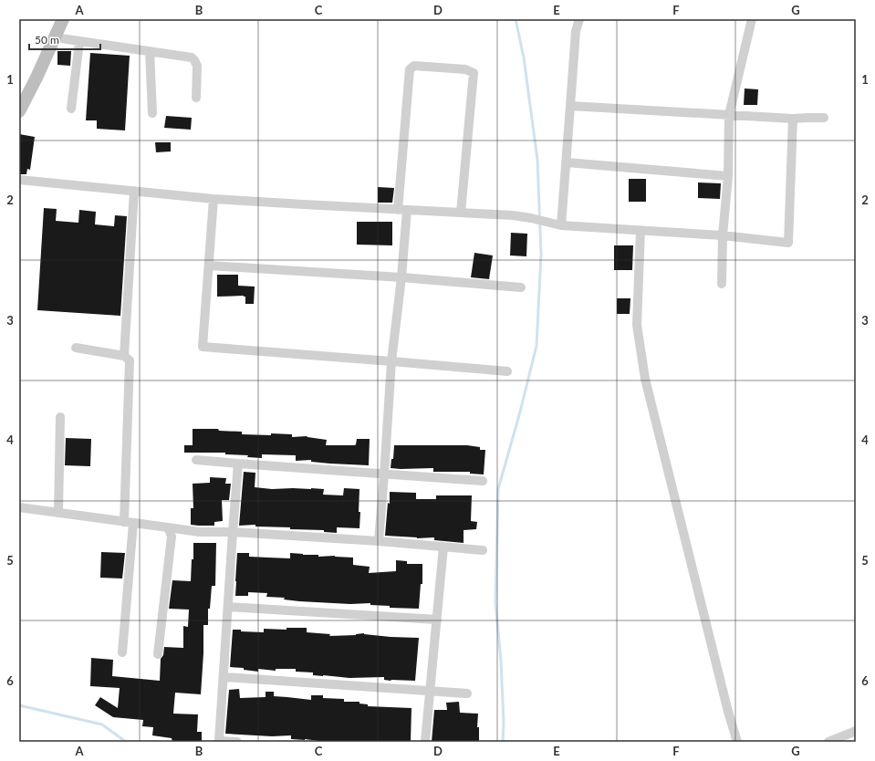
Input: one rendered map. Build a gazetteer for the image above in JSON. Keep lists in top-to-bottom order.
{
  "scale_bar": "50 m",
  "grid": {
    "columns": [
      "A",
      "B",
      "C",
      "D",
      "E",
      "F",
      "G"
    ],
    "rows": [
      "1",
      "2",
      "3",
      "4",
      "5",
      "6"
    ]
  }
}
